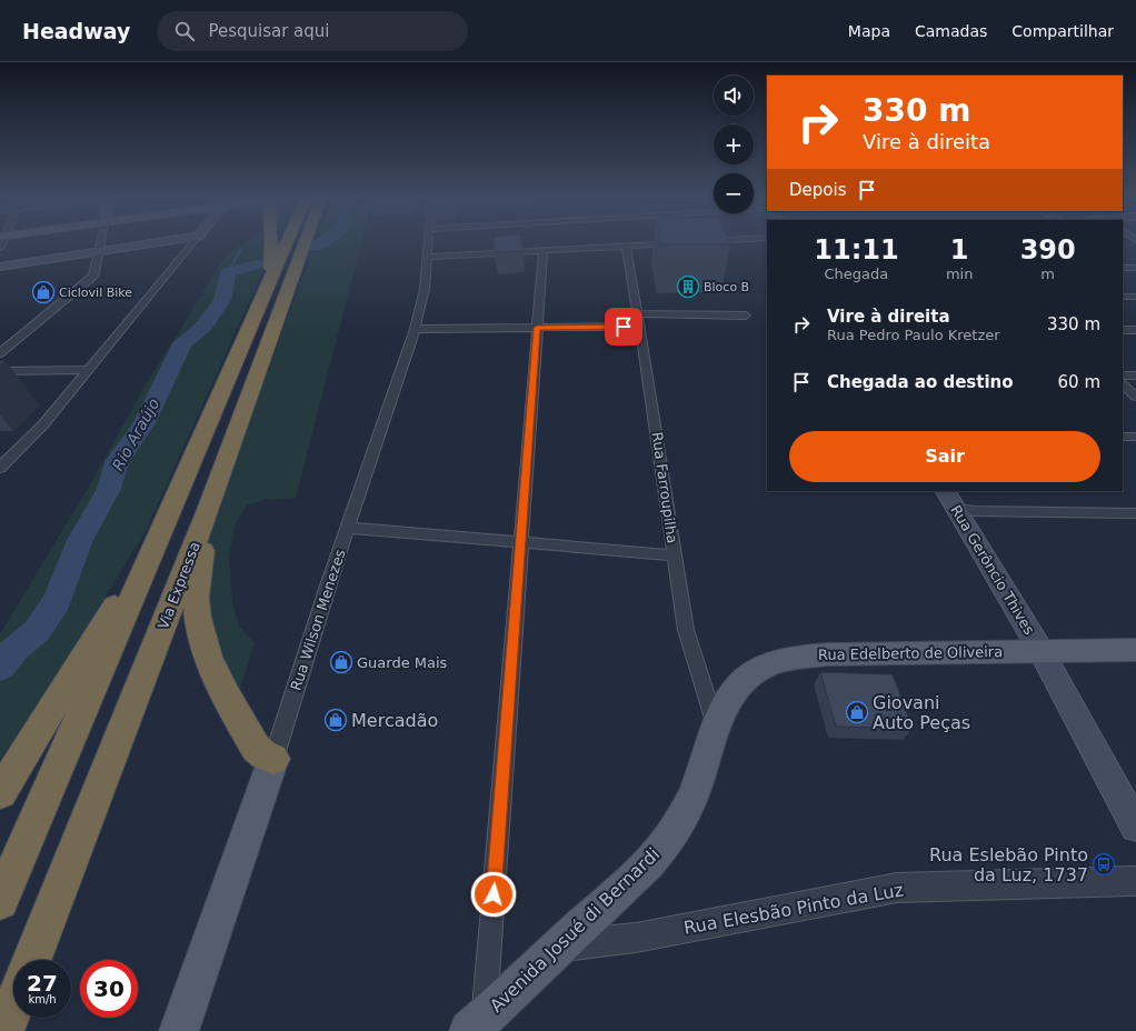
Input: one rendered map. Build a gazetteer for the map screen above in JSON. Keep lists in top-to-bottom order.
{
  "streets": {
    "highway": ["Via Expressa"],
    "main road": [
      "Rua Gerôncio Thives",
      "Rua Wilson Menezes",
      "Rua Edelberto de Oliveira",
      "Avenida Josué di Bernardi"
    ],
    "street": ["Rua Farroupilha", "Rua Elesbão Pinto da Luz"]
  },
  "crossings": [
    ["Rua Farroupilha", "Rua Edelberto de Oliveira"],
    ["Rua Farroupilha", "Avenida Josué di Bernardi"],
    ["Rua Gerôncio Thives", "Rua Edelberto de Oliveira"],
    ["Rua Edelberto de Oliveira", "Avenida Josué di Bernardi"],
    ["Rua Elesbão Pinto da Luz", "Avenida Josué di Bernardi"]
  ],
  "water": ["Rio Araújo"],
  "places": {
    "building": ["Bloco B"],
    "shop": [
      "Ciclovil Bike",
      "Guarde Mais",
      "Giovani Auto Peças",
      "Mercadão"
    ],
    "bus stop": ["Rua Eslebão Pinto da Luz, 1737"]
  },
  "page": {
    "header": "Headway",
    "search": "Pesquisar aqui",
    "nav": ["Mapa", "Camadas", "Compartilhar"],
    "map_buttons": ["+", "−"],
    "turn": ["330 m", "Vire à direita"],
    "then": "Depois",
    "eta": [
      "11:11",
      "Chegada",
      "1",
      "min",
      "390",
      "m"
    ],
    "list": [
      {
        "name": "Vire à direita",
        "note": "Rua Pedro Paulo Kretzer",
        "value": "330 m"
      },
      {
        "name": "Chegada ao destino",
        "value": "60 m"
      }
    ],
    "buttons": "Sair",
    "speed": "27 km/h",
    "limit": "30"
  }
}
